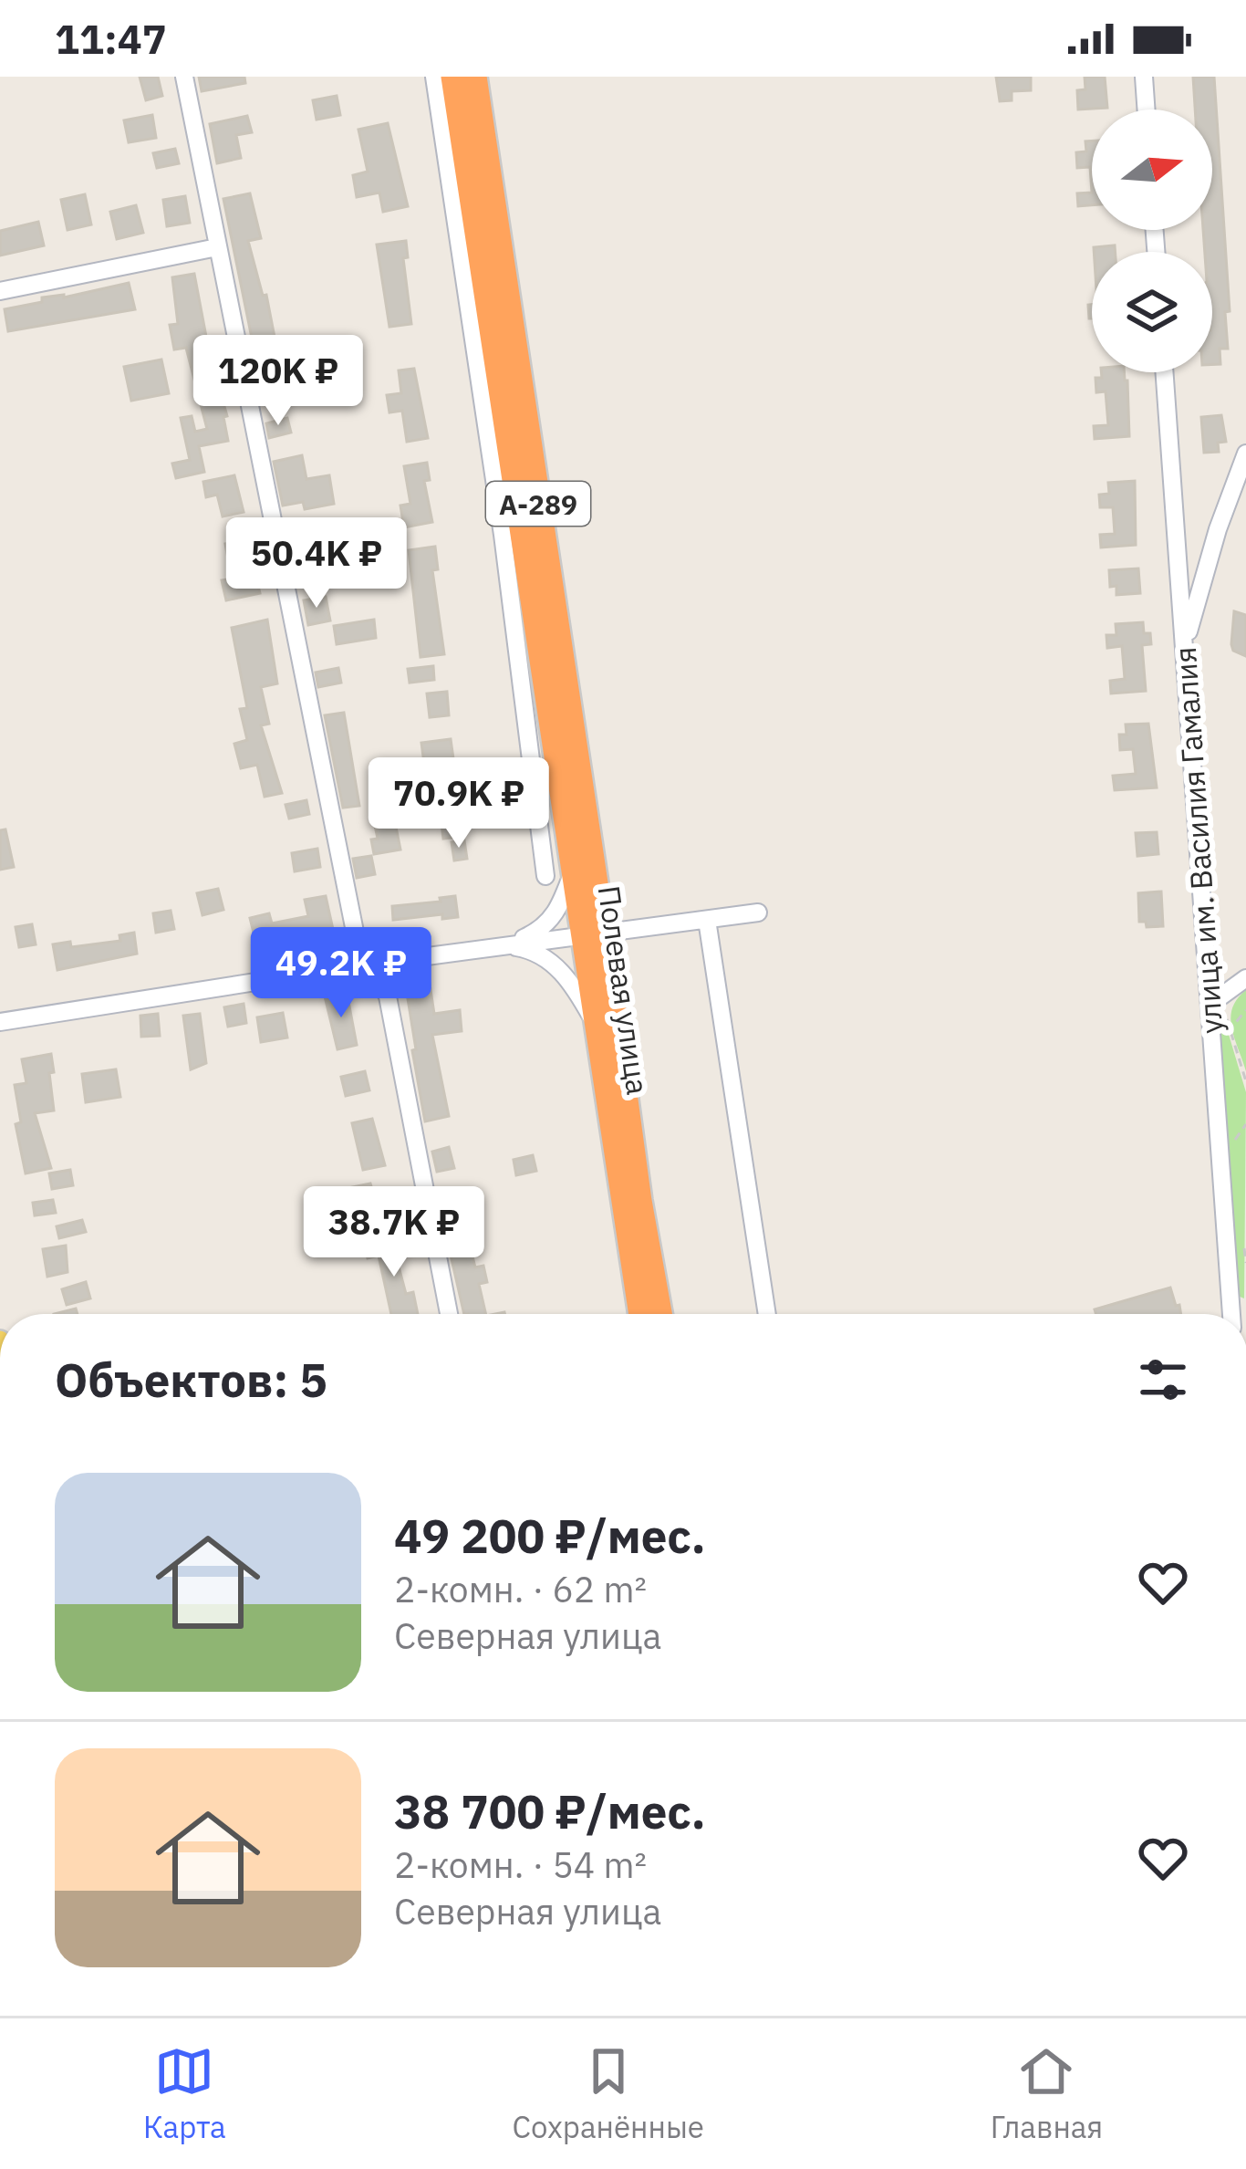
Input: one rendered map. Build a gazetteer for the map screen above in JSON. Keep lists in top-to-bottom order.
{
  "streets": {
    "highway": ["А-289", "Полевая улица"],
    "street": ["улица им. Василия Гамалия"]
  },
  "crossings": [
    ["А-289", "Полевая улица"]
  ],
  "north": "right",
  "page": {
    "status": "11:47",
    "price": [
      "120K ₽",
      "50.4K ₽",
      "70.9K ₽",
      "49.2K ₽",
      "38.7K ₽"
    ],
    "heading": "Объектов: 5",
    "list": [
      {
        "name": "49 200 ₽/мес.",
        "note": "2-комн. · 62 m² · Северная улица"
      },
      {
        "name": "38 700 ₽/мес.",
        "note": "2-комн. · 54 m² · Северная улица"
      }
    ],
    "tabs": ["Карта", "Сохранённые", "Главная"]
  }
}
